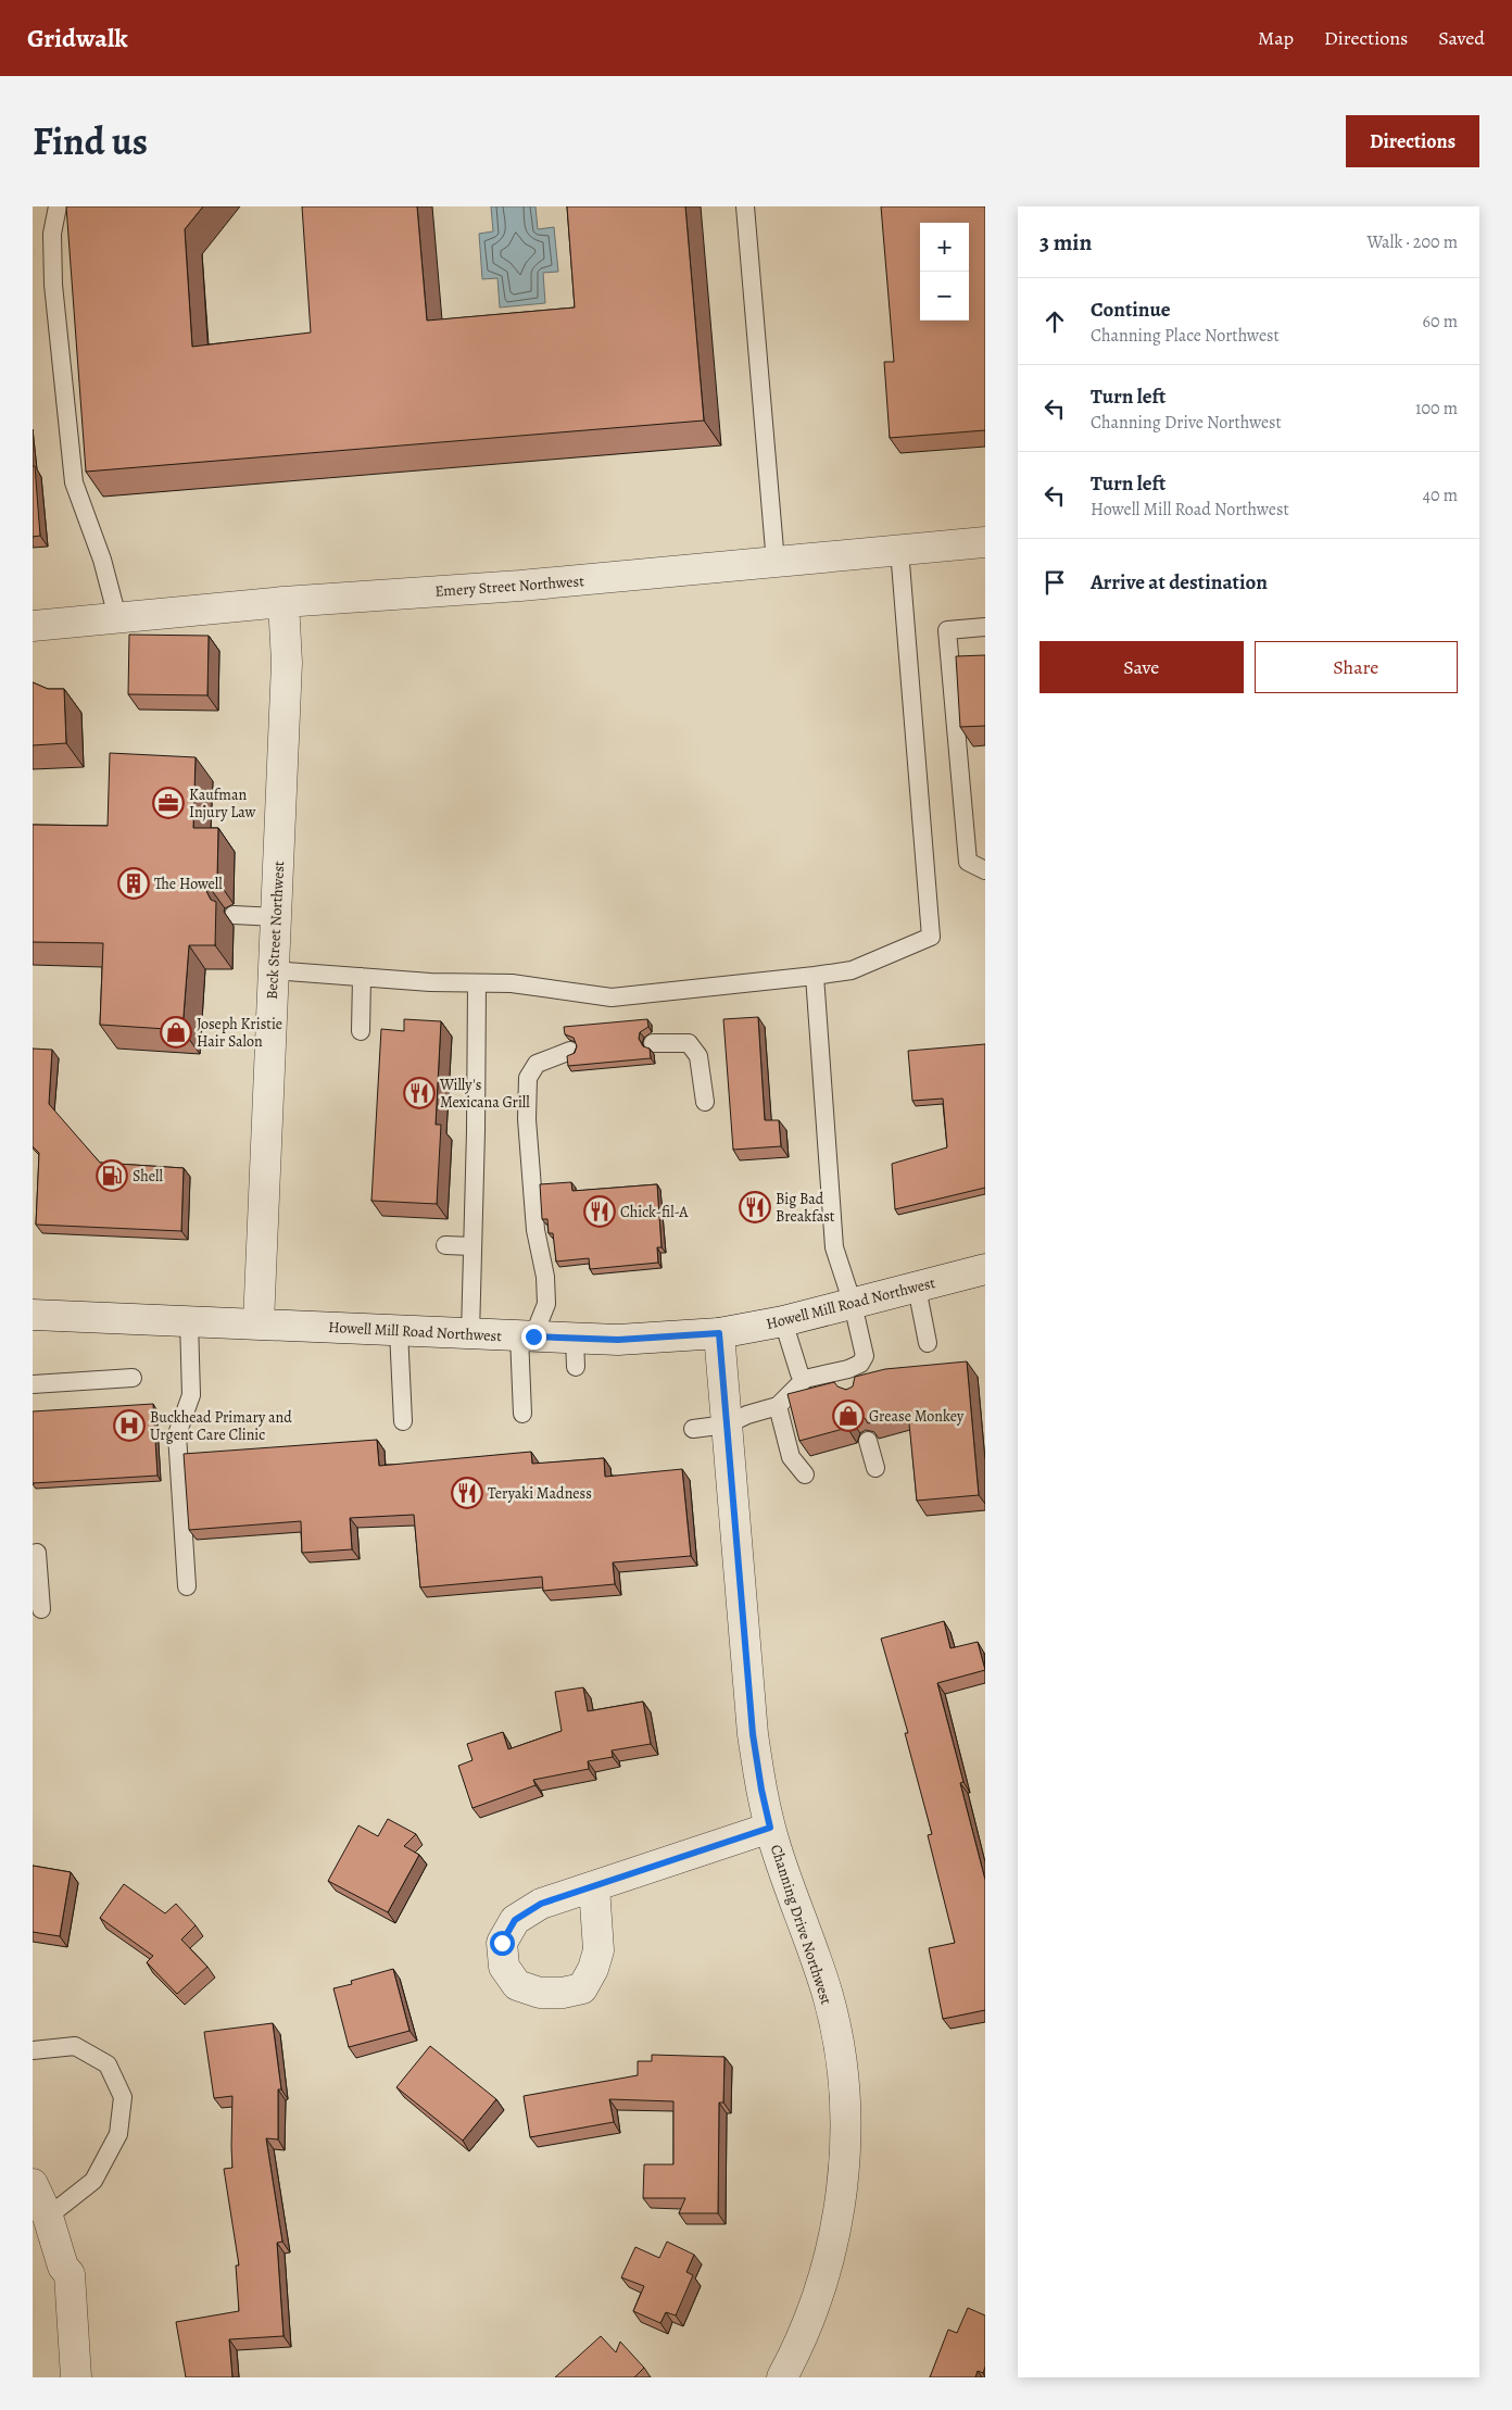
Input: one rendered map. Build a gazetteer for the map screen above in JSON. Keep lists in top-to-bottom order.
{
  "streets": {
    "street": [
      "Emery Street Northwest",
      "Beck Street Northwest",
      "Howell Mill Road Northwest",
      "Channing Drive Northwest"
    ]
  },
  "crossings": [
    ["Emery Street Northwest", "Beck Street Northwest"],
    ["Beck Street Northwest", "Howell Mill Road Northwest"],
    ["Howell Mill Road Northwest", "Channing Drive Northwest"]
  ],
  "places": {
    "office": ["Kaufman Injury Law"],
    "building": ["The Howell"],
    "shop": ["Joseph Kristie Hair Salon", "Grease Monkey"],
    "restaurant": [
      "Willy's Mexicana Grill",
      "Big Bad Breakfast",
      "Chick-fil-A",
      "Teryaki Madness"
    ],
    "fuel station": ["Shell"],
    "hospital": ["Buckhead Primary and Urgent Care Clinic"]
  },
  "page": {
    "header": "Gridwalk",
    "nav": ["Map", "Directions", "Saved"],
    "title": "Find us",
    "buttons": [
      "Directions",
      ["Save", "Share"]
    ],
    "heading": ["3 min", "Walk · 200 m"],
    "map_buttons": ["+", "−"],
    "list": [
      ["Continue", "Channing Place Northwest", "60 m"],
      ["Turn left", "Channing Drive Northwest", "100 m"],
      ["Turn left", "Howell Mill Road Northwest", "40 m"],
      "Arrive at destination"
    ]
  }
}
